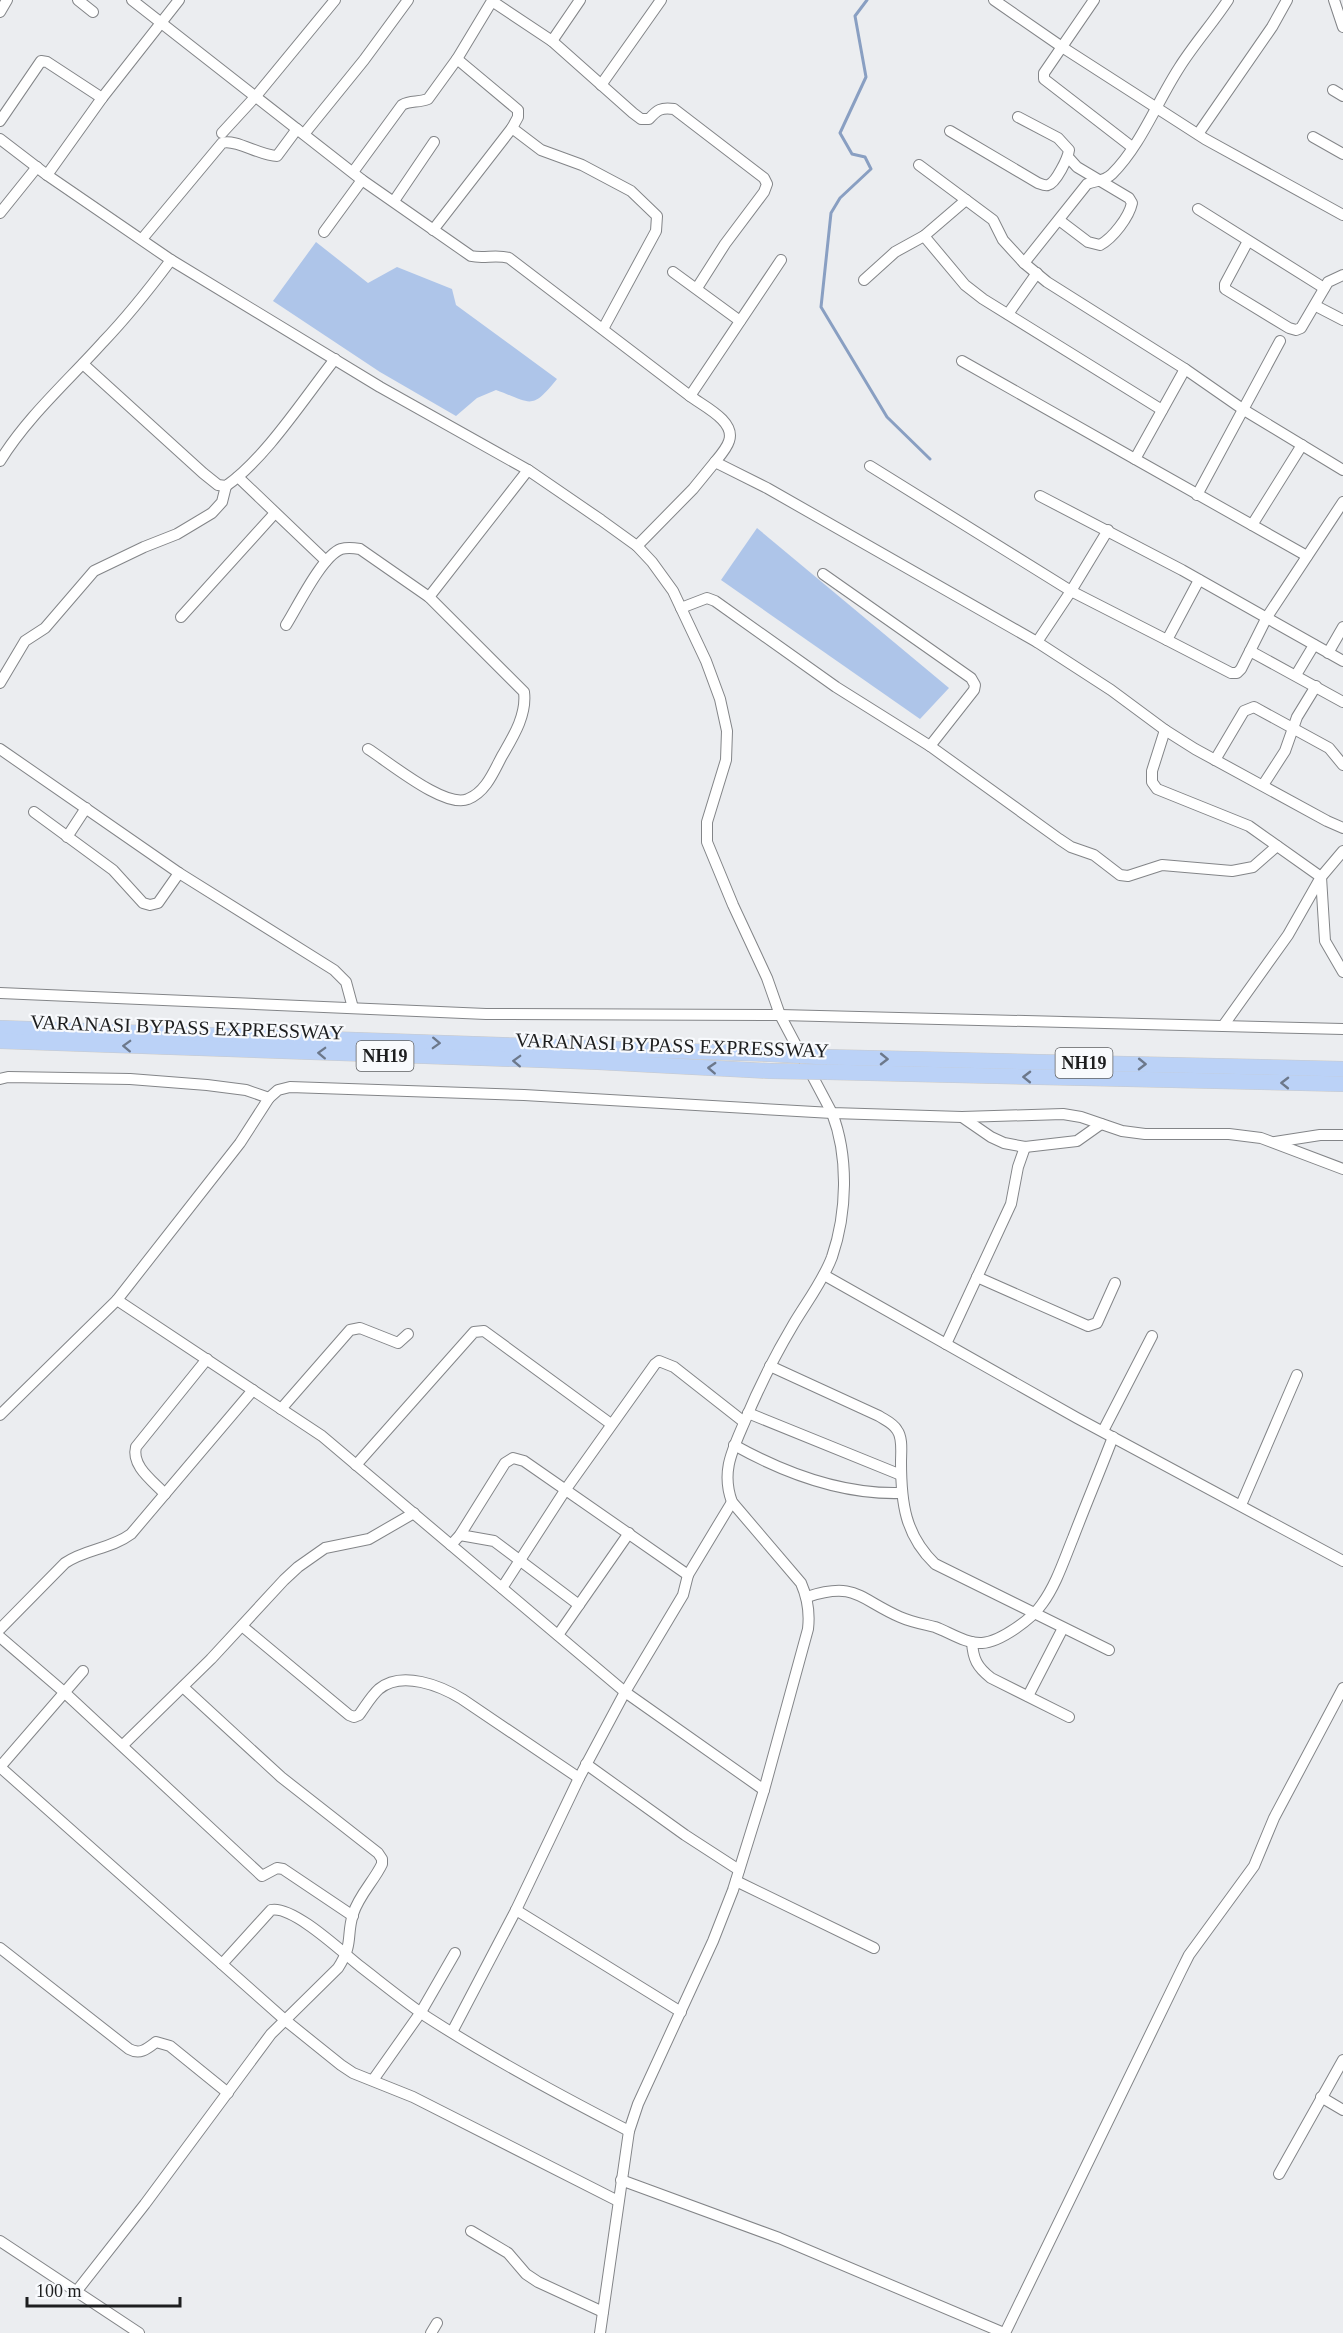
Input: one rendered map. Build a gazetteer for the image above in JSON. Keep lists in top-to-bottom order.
{
  "streets": {
    "highway": ["VARANASI BYPASS EXPRESSWAY", "NH19"]
  },
  "scale_bar": "100 m"
}
